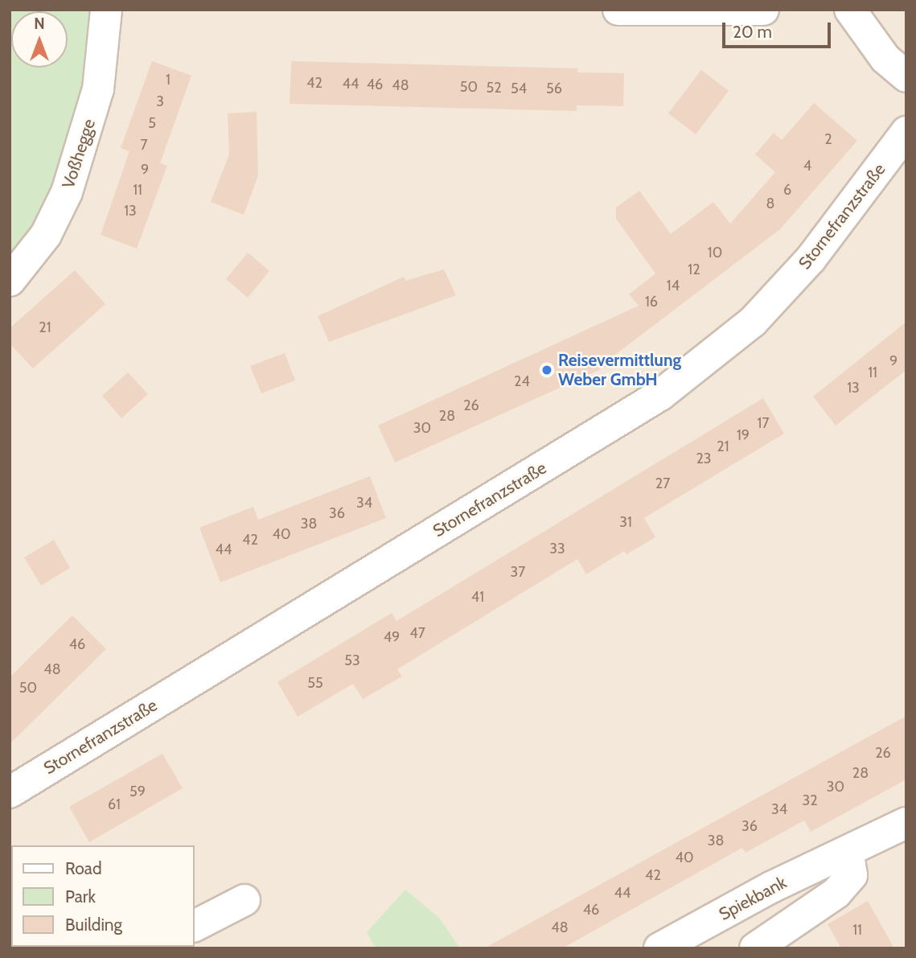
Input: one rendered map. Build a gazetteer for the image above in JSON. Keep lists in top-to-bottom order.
{
  "streets": {
    "street": ["Voßhegge", "Stornefranzstraße", "Spiekbank"]
  },
  "places": ["Reisevermittlung Weber GmbH"],
  "house_numbers": [
    "1",
    "42",
    "44",
    "46",
    "48",
    "50",
    "52",
    "54",
    "56",
    "3",
    "5",
    "2",
    "7",
    "4",
    "9",
    "11",
    "6",
    "8",
    "13",
    "10",
    "12",
    "14",
    "16",
    "21",
    "9",
    "11",
    "24",
    "13",
    "26",
    "28",
    "17",
    "30",
    "19",
    "21",
    "23",
    "27",
    "34",
    "36",
    "31",
    "38",
    "40",
    "42",
    "33",
    "44",
    "37",
    "41",
    "47",
    "49",
    "46",
    "53",
    "48",
    "55",
    "50",
    "26",
    "28",
    "30",
    "59",
    "32",
    "61",
    "34",
    "36",
    "38",
    "40",
    "42",
    "44",
    "46",
    "48",
    "11"
  ],
  "legend": ["Road", "Park", "Building"],
  "scale_bar": "20 m",
  "north": "top"
}
